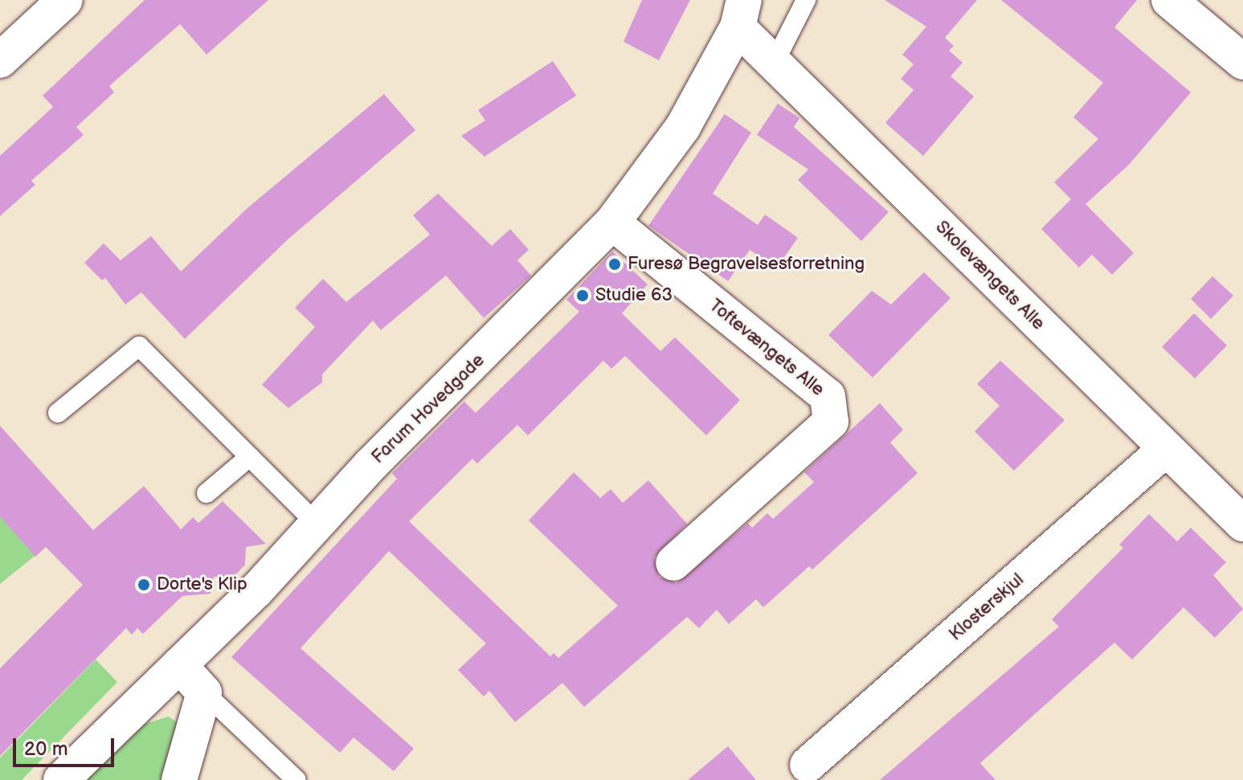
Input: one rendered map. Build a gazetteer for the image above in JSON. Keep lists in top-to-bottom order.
{
  "streets": {
    "street": [
      "Skolevængets Alle",
      "Toftevængets Alle",
      "Farum Hovedgade",
      "Klosterskjul"
    ]
  },
  "crossings": [
    ["Skolevængets Alle", "Farum Hovedgade"],
    ["Skolevængets Alle", "Klosterskjul"],
    ["Toftevængets Alle", "Farum Hovedgade"]
  ],
  "places": ["Furesø Begravelsesforretning", "Studie 63", "Dorte's Klip"],
  "scale_bar": "20 m"
}
